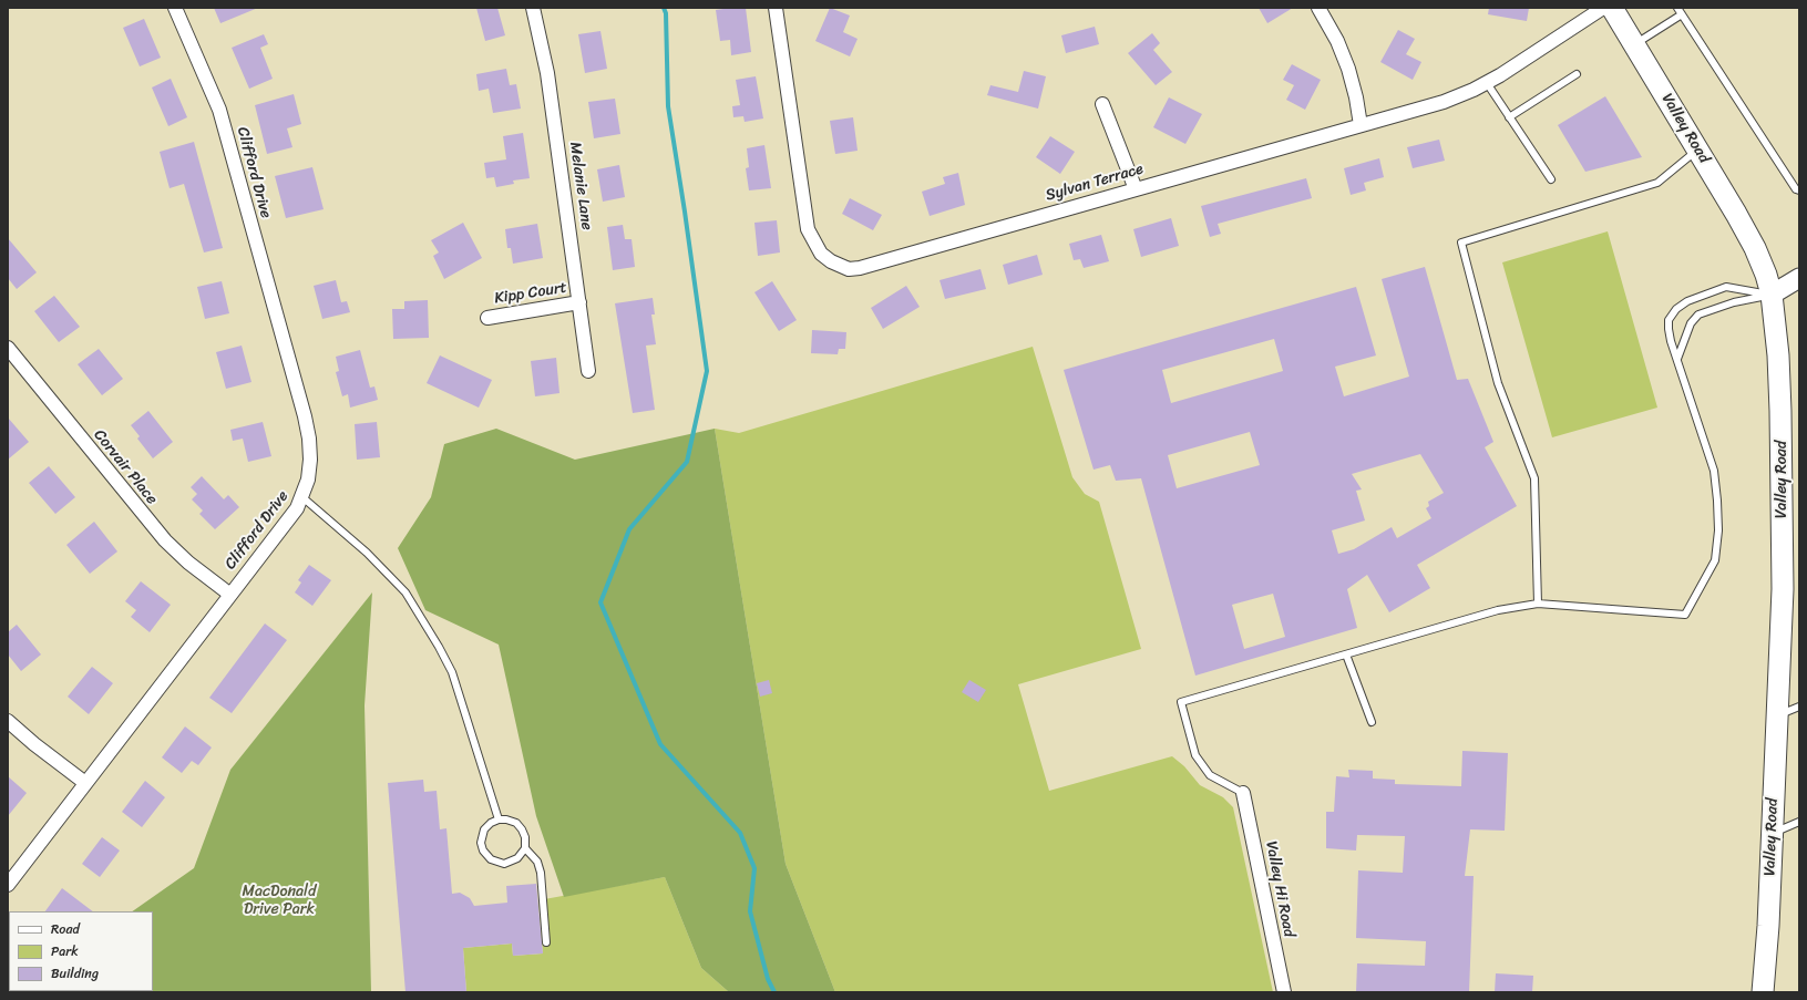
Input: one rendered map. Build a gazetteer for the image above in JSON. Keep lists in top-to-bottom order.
{
  "streets": {
    "main road": ["Valley Road"],
    "street": [
      "Clifford Drive",
      "Sylvan Terrace",
      "Melanie Lane",
      "Kipp Court",
      "Corvair Place",
      "Valley Hi Road"
    ]
  },
  "crossings": [
    ["Clifford Drive", "Corvair Place"],
    ["Melanie Lane", "Kipp Court"]
  ],
  "parks": ["MacDonald Drive Park"],
  "legend": ["Road", "Park", "Building"]
}
